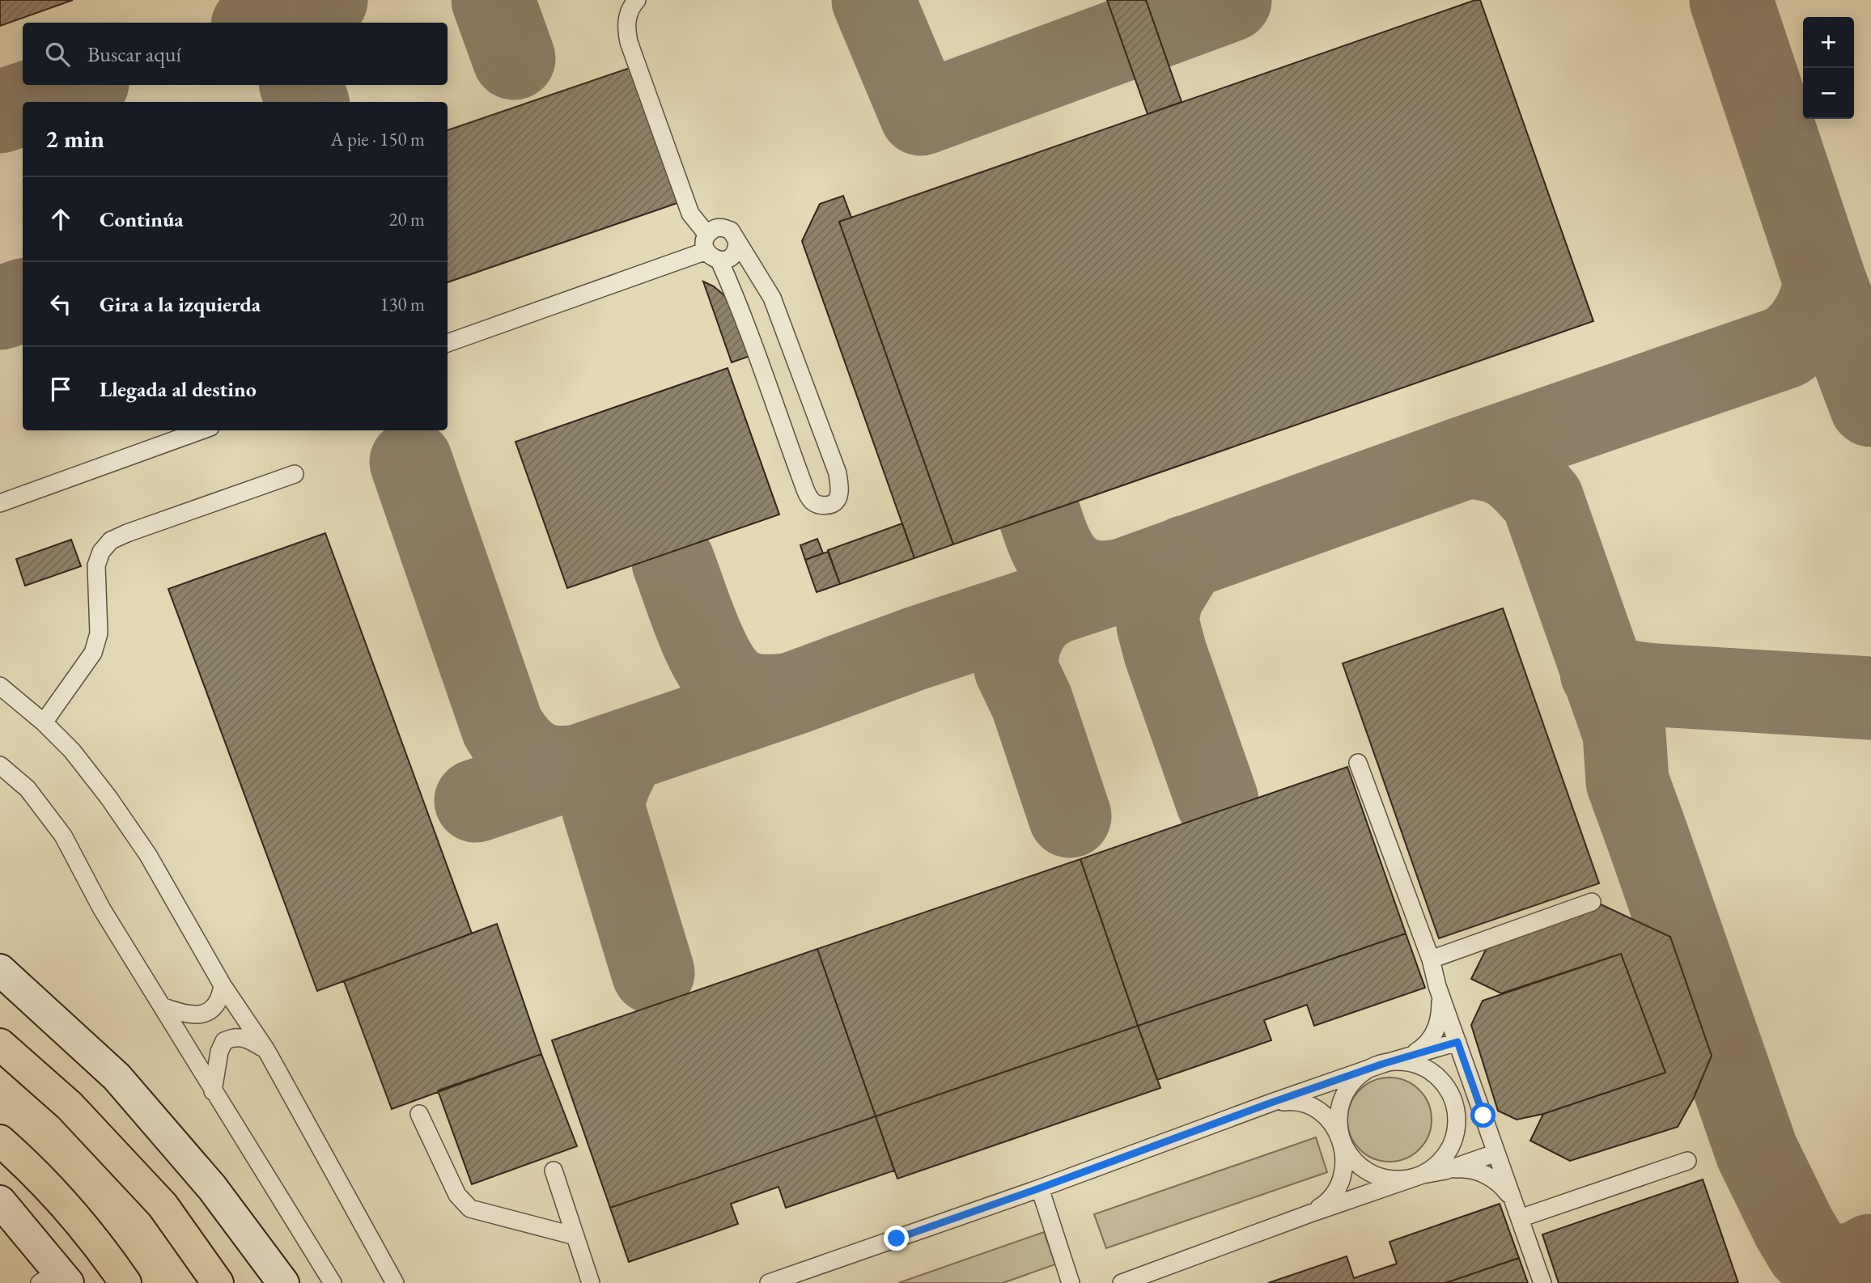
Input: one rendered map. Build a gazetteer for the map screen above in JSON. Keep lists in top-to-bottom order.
{
  "page": {
    "map_buttons": ["+", "−"],
    "search": "Buscar aquí",
    "heading": ["2 min", "A pie · 150 m"],
    "list": [
      ["Continúa", "20 m"],
      ["Gira a la izquierda", "130 m"],
      "Llegada al destino"
    ]
  }
}
